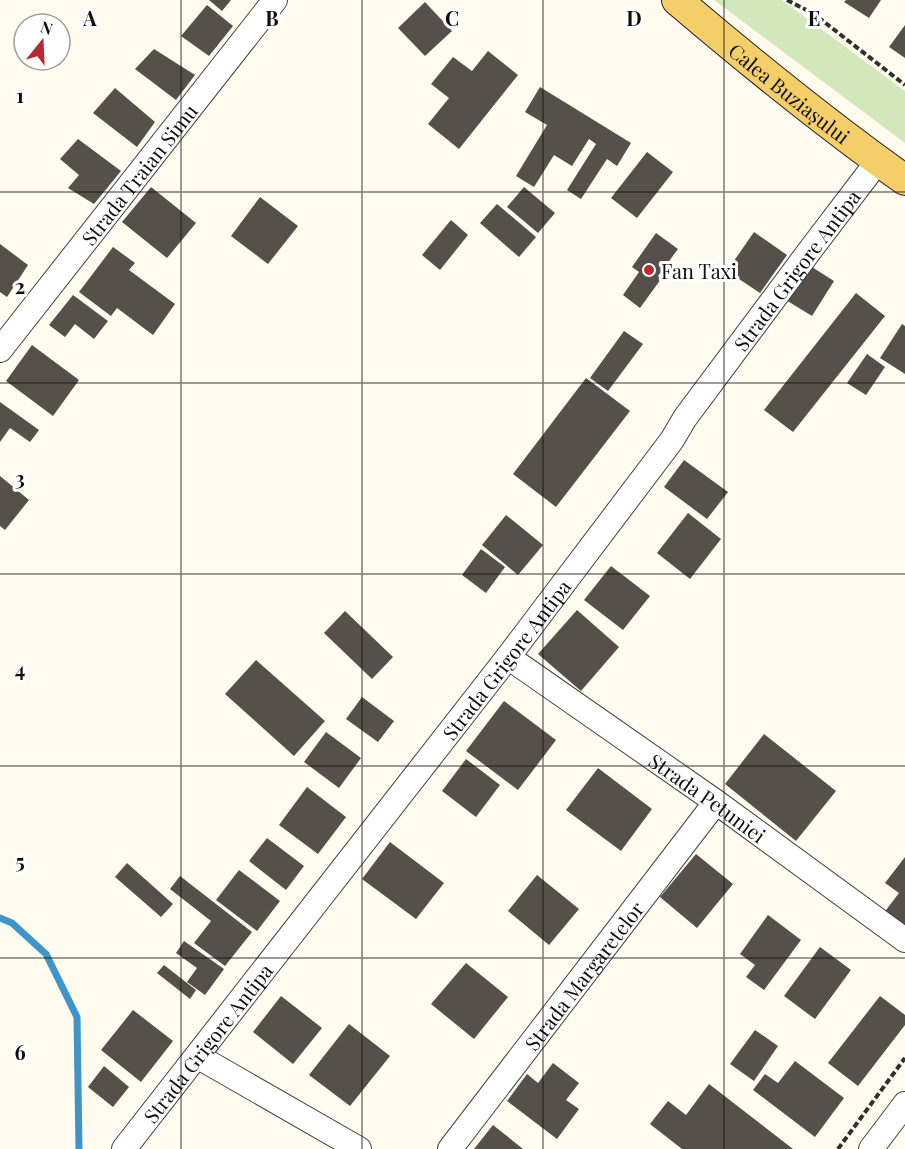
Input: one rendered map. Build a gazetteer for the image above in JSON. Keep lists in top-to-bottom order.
{
  "streets": {
    "main road": ["Calea Buziașului"],
    "street": [
      "Strada Traian Simu",
      "Strada Grigore Antipa",
      "Strada Petuniei",
      "Strada Margaretelor"
    ]
  },
  "crossings": [
    ["Calea Buziașului", "Strada Grigore Antipa"],
    ["Strada Grigore Antipa", "Strada Petuniei"],
    ["Strada Petuniei", "Strada Margaretelor"]
  ],
  "places": ["Fan Taxi"],
  "north": "top",
  "grid": {
    "columns": [
      "A",
      "B",
      "C",
      "D",
      "E"
    ],
    "rows": [
      "1",
      "2",
      "3",
      "4",
      "5",
      "6"
    ]
  }
}
